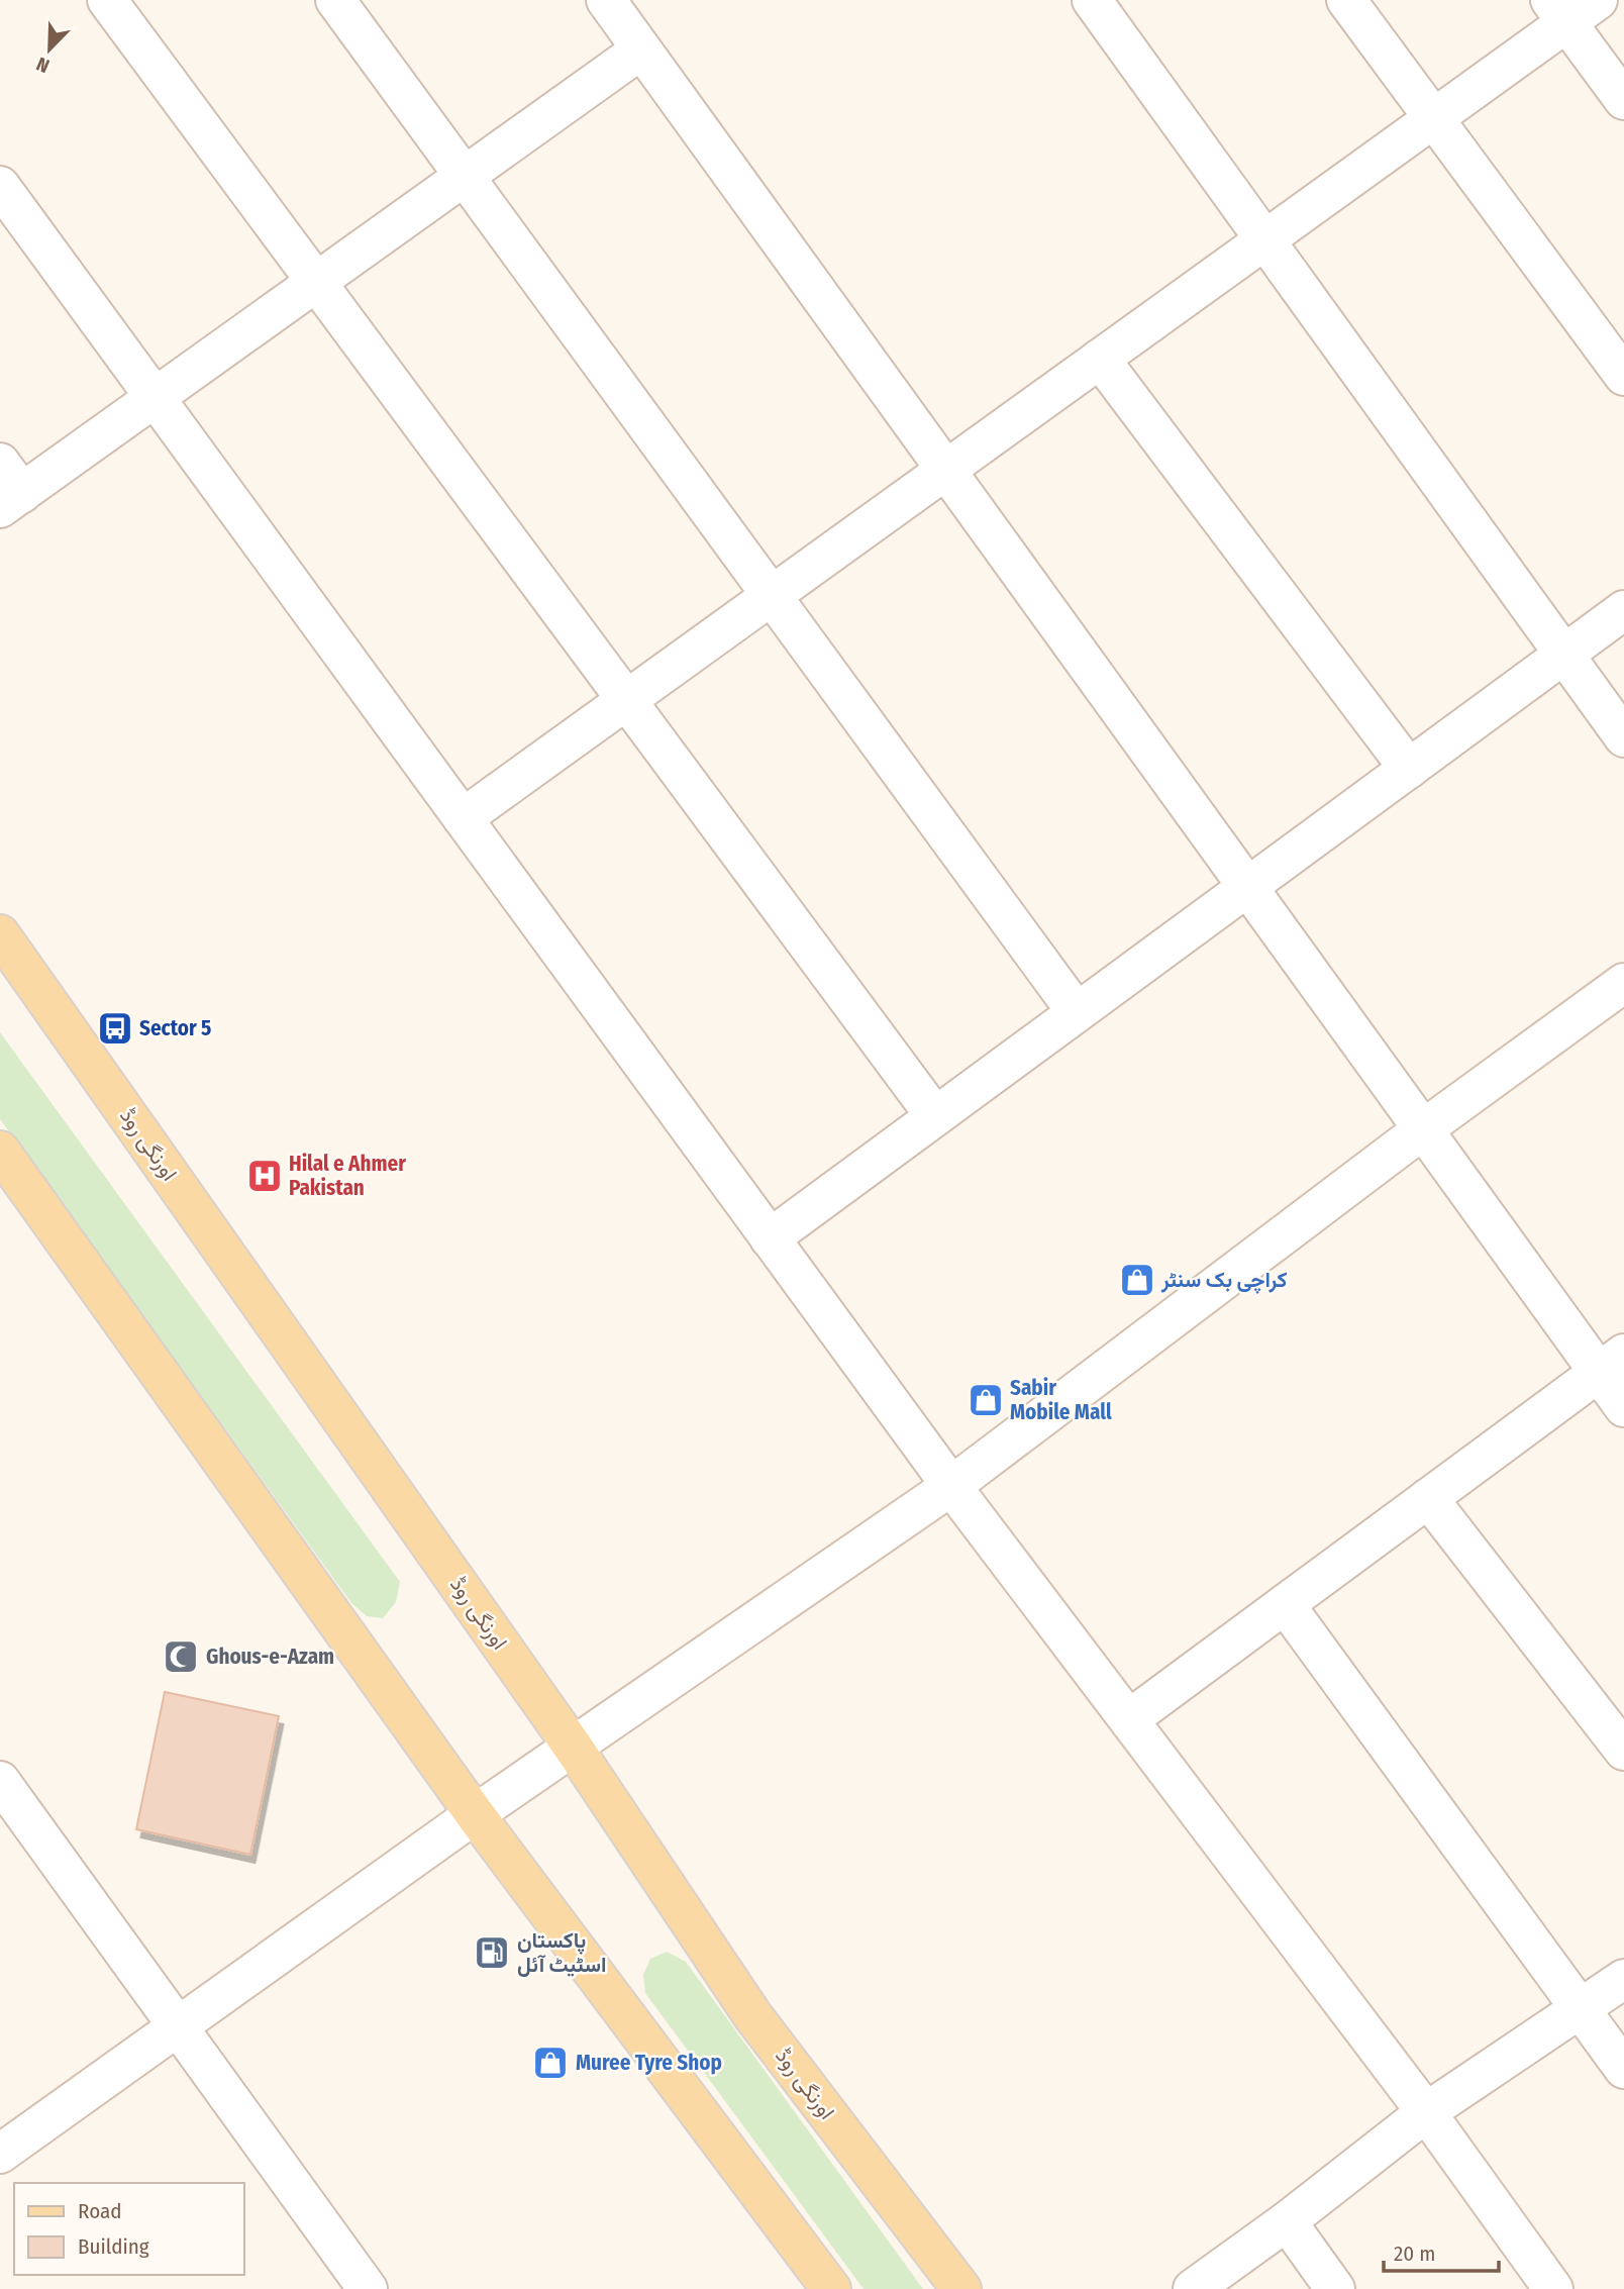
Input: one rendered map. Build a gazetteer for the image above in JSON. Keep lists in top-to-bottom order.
{
  "streets": {
    "main road": ["اورنگی روڈ"]
  },
  "places": {
    "bus stop": ["Sector 5"],
    "hospital": ["Hilal e Ahmer Pakistan"],
    "shop": ["کراچی بک سنٹر", "Sabir Mobile Mall", "Muree Tyre Shop"],
    "mosque": ["Ghous-e-Azam"],
    "fuel station": ["پاکستان اسٹیٹ آئل"]
  },
  "legend": ["Road", "Building"],
  "scale_bar": "20 m",
  "north": "bottom left"
}
